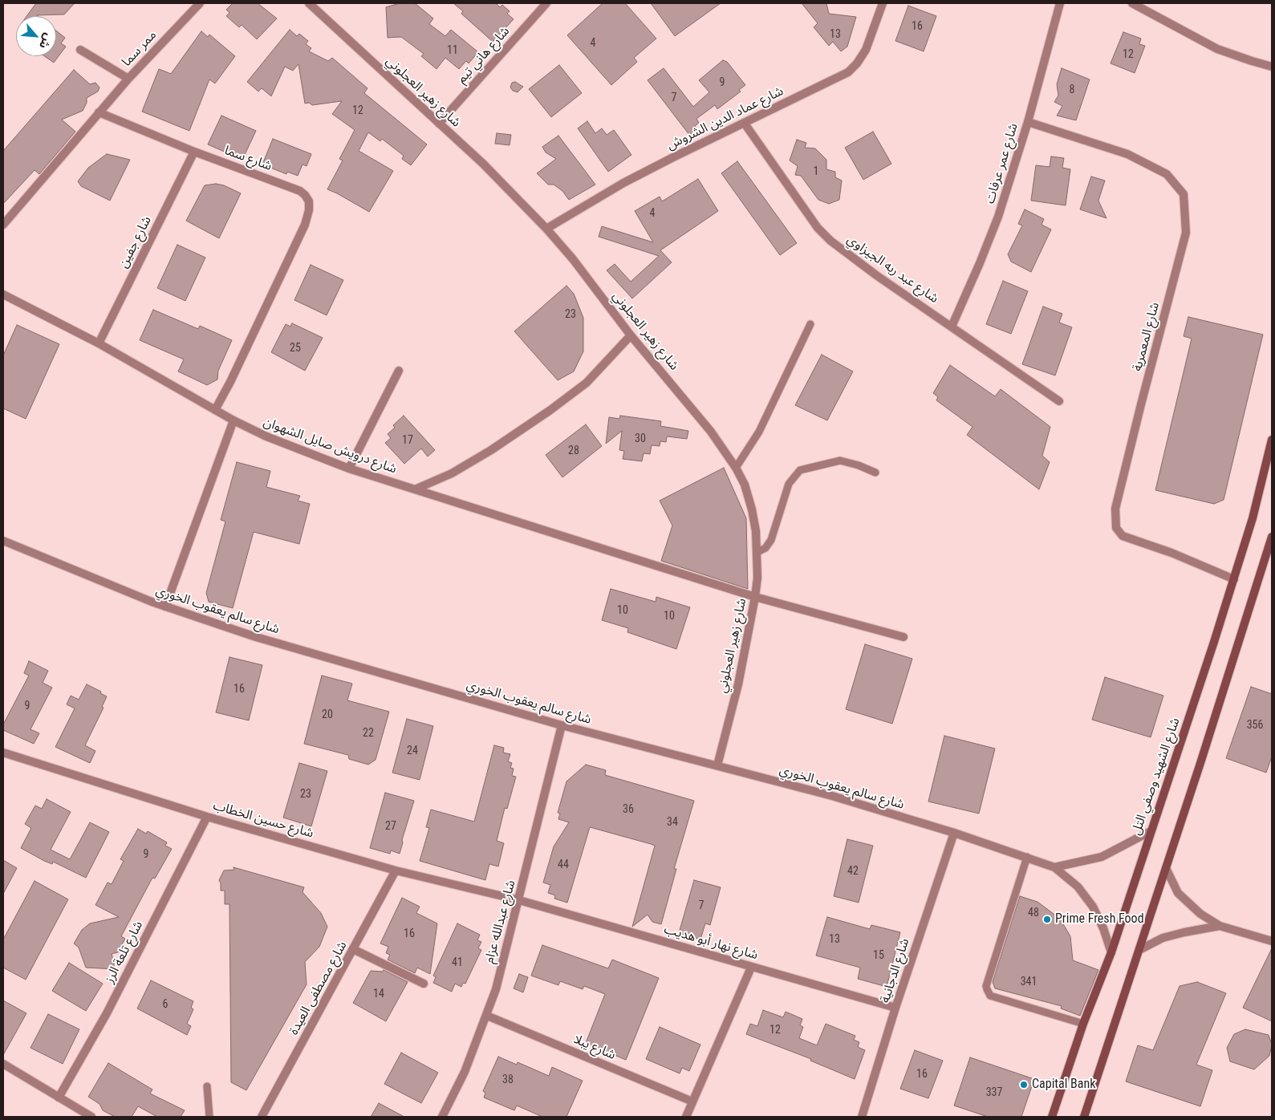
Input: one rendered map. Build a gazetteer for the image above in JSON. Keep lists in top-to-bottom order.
{
  "streets": {
    "main road": ["شارع الشهيد وصفي التل"],
    "street": [
      "ممر سما",
      "شارع هاني تيم",
      "شارع زهير العجلوني",
      "شارع عماد الدين الشروش",
      "شارع سما",
      "شارع عمر عرفات",
      "شارع جفين",
      "شارع عبد ربه الجيزاوي",
      "شارع المعمرية",
      "شارع درويش صايل الشهوان",
      "شارع سالم يعقوب الخوري",
      "شارع حسين الخطاب",
      "شارع عبدالله عزام",
      "شارع نهار أبو هديب",
      "شارع تلعة الرز",
      "شارع الدجانية",
      "شارع مصطفى العيدة",
      "شارع يبلا"
    ]
  },
  "crossings": [
    ["ممر سما", "شارع سما"],
    ["شارع هاني تيم", "شارع زهير العجلوني"],
    ["شارع زهير العجلوني", "شارع عماد الدين الشروش"],
    ["شارع زهير العجلوني", "شارع درويش صايل الشهوان"],
    ["شارع زهير العجلوني", "شارع سالم يعقوب الخوري"],
    ["شارع عماد الدين الشروش", "شارع عبد ربه الجيزاوي"],
    ["شارع سما", "شارع جفين"],
    ["شارع سما", "شارع درويش صايل الشهوان"],
    ["شارع عمر عرفات", "شارع عبد ربه الجيزاوي"],
    ["شارع عمر عرفات", "شارع المعمرية"],
    ["شارع جفين", "شارع درويش صايل الشهوان"],
    ["شارع المعمرية", "شارع الشهيد وصفي التل"],
    ["شارع سالم يعقوب الخوري", "شارع الشهيد وصفي التل"],
    ["شارع سالم يعقوب الخوري", "شارع عبدالله عزام"],
    ["شارع سالم يعقوب الخوري", "شارع الدجانية"],
    ["شارع حسين الخطاب", "شارع عبدالله عزام"],
    ["شارع حسين الخطاب", "شارع نهار أبو هديب"],
    ["شارع حسين الخطاب", "شارع تلعة الرز"],
    ["شارع حسين الخطاب", "شارع مصطفى العيدة"],
    ["شارع عبدالله عزام", "شارع نهار أبو هديب"],
    ["شارع عبدالله عزام", "شارع يبلا"],
    ["شارع نهار أبو هديب", "شارع الدجانية"]
  ],
  "places": ["Prime Fresh Food", "Capital Bank"],
  "house_numbers": [
    "16",
    "13",
    "4",
    "11",
    "12",
    "9",
    "8",
    "7",
    "12",
    "1",
    "4",
    "23",
    "25",
    "30",
    "17",
    "28",
    "10",
    "10",
    "16",
    "9",
    "20",
    "356",
    "22",
    "24",
    "23",
    "36",
    "34",
    "27",
    "9",
    "44",
    "42",
    "7",
    "48",
    "16",
    "13",
    "15",
    "41",
    "341",
    "14",
    "6",
    "12",
    "16",
    "38",
    "337"
  ],
  "north": "bottom right"
}
